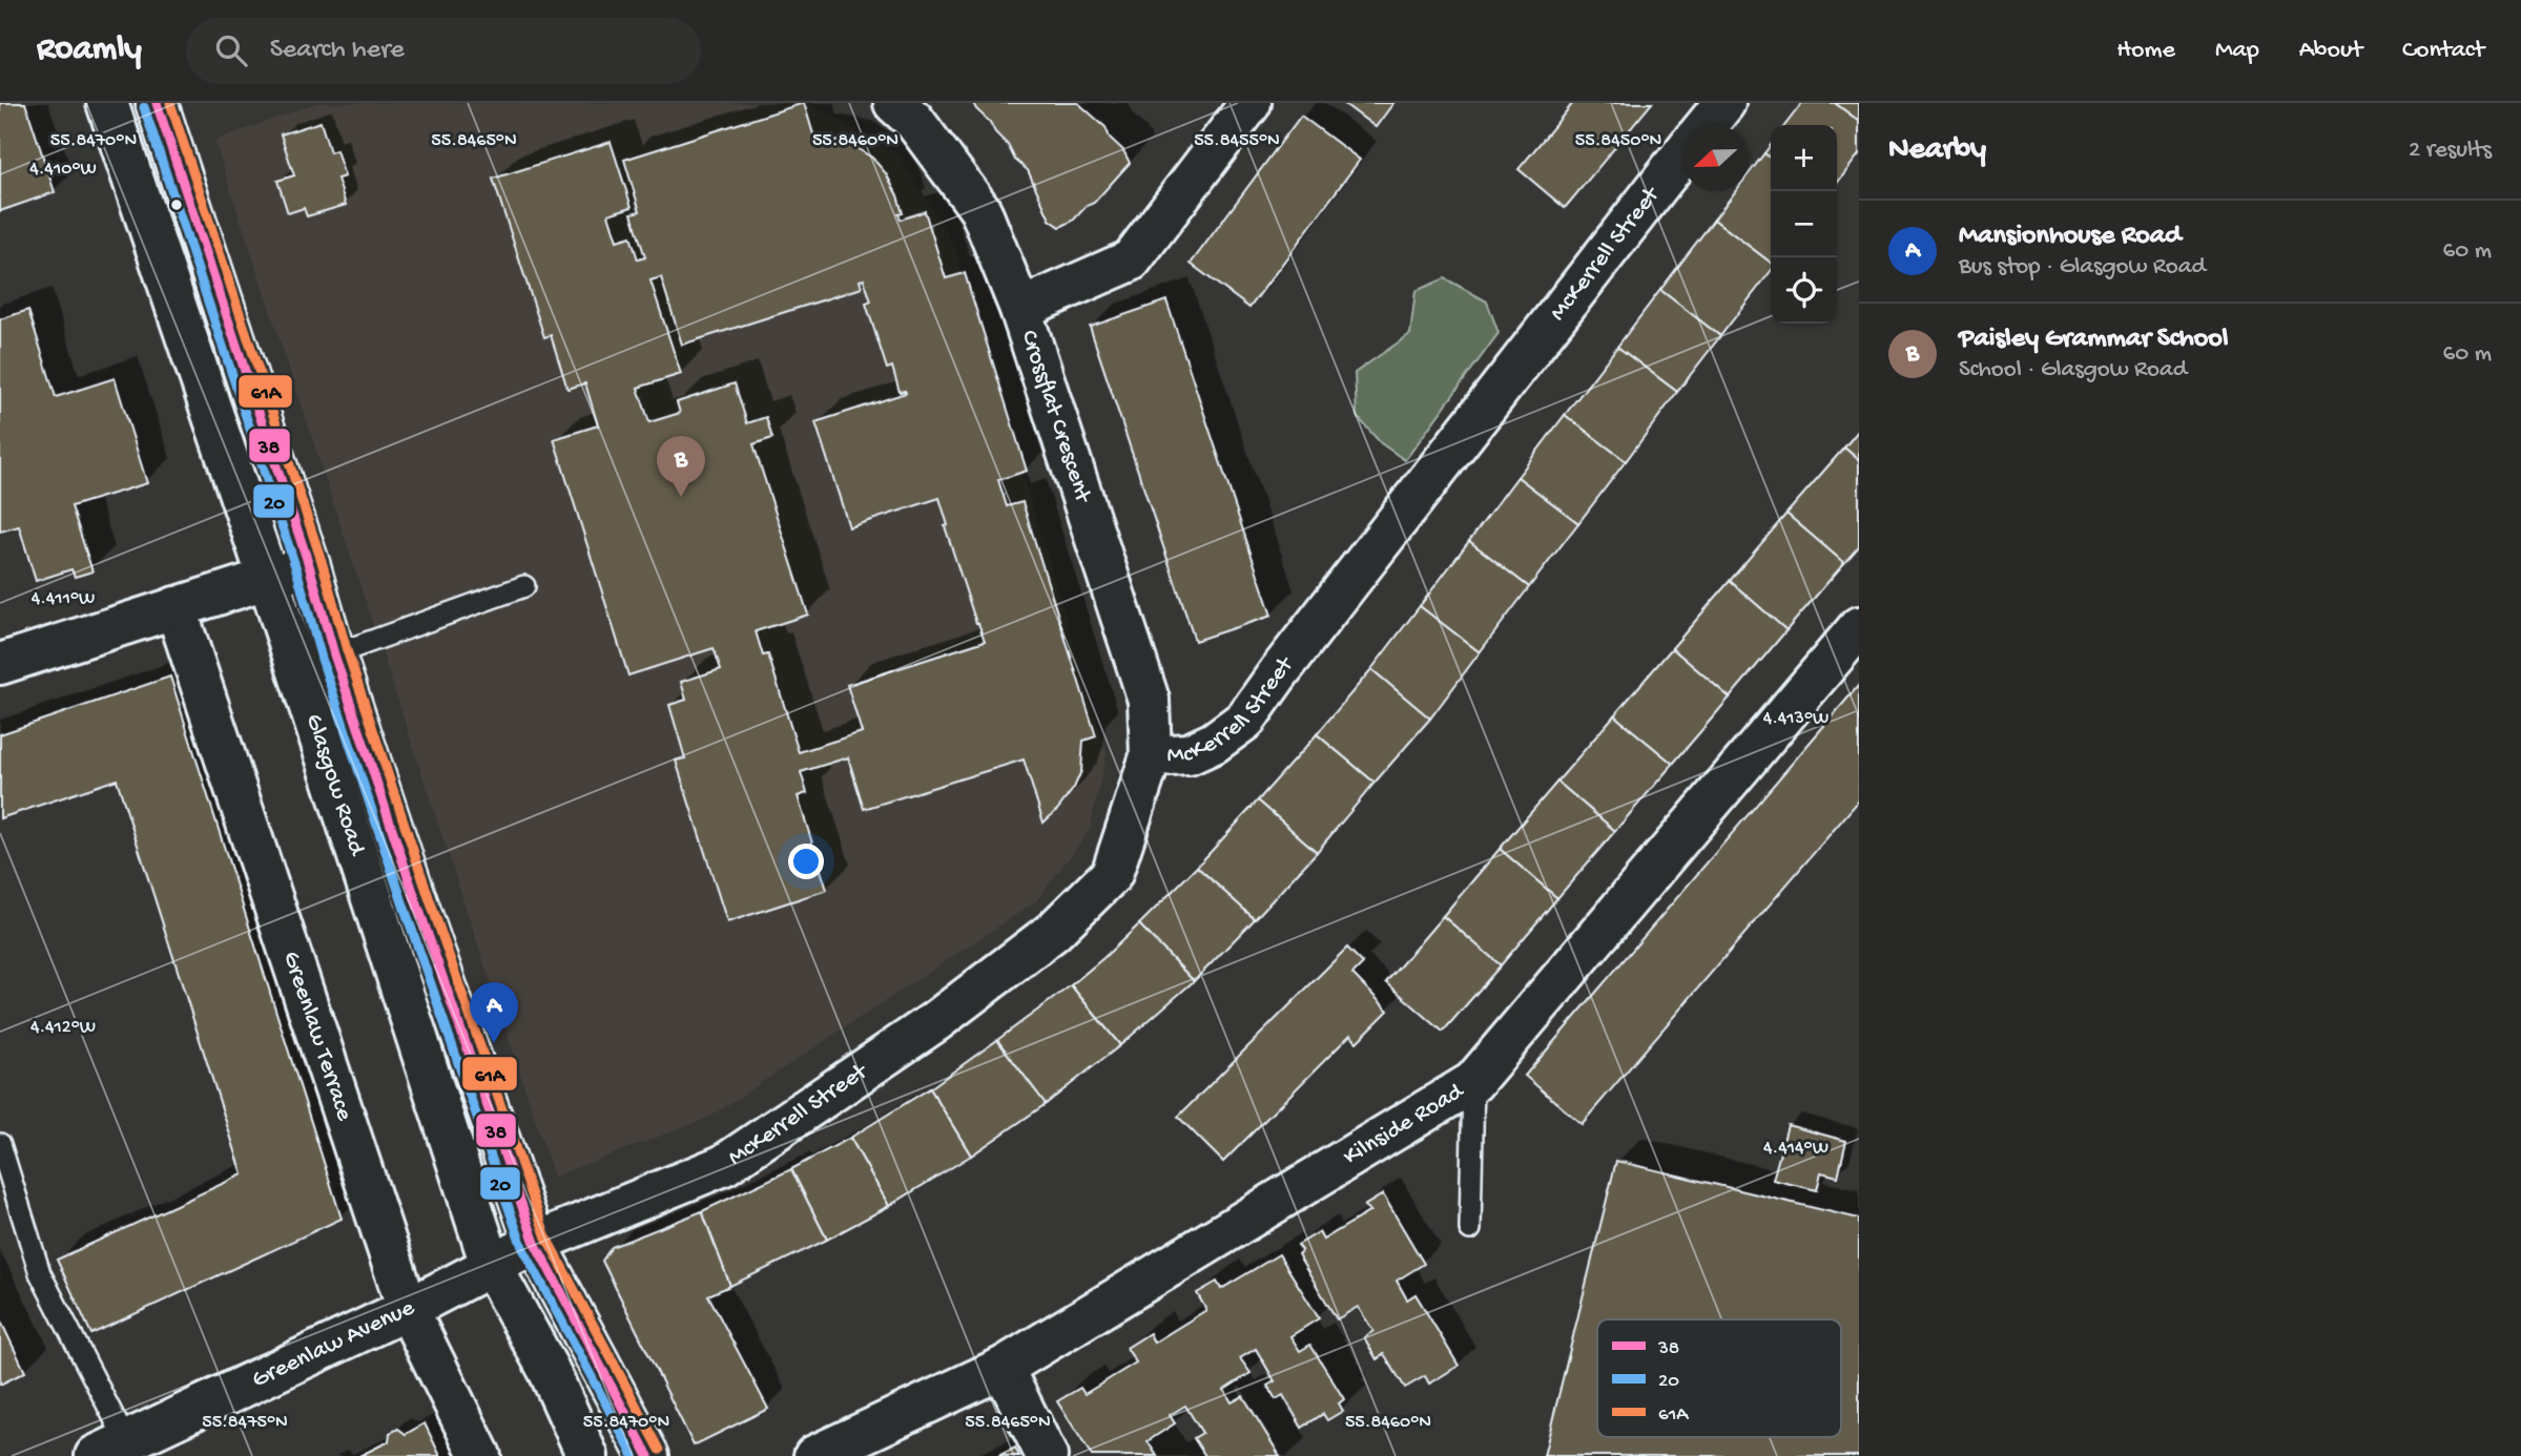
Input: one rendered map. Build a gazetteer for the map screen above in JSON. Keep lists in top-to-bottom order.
{
  "streets": {
    "street": [
      "McKerrell Street",
      "Crossflat Crescent",
      "Glasgow Road",
      "Greenlaw Terrace",
      "Kilnside Road",
      "Greenlaw Avenue"
    ]
  },
  "crossings": [
    ["McKerrell Street", "Crossflat Crescent"],
    ["McKerrell Street", "Glasgow Road"],
    ["McKerrell Street", "Greenlaw Avenue"],
    ["Glasgow Road", "Greenlaw Avenue"],
    ["Greenlaw Terrace", "Greenlaw Avenue"]
  ],
  "lines": ["transit line 38", "transit line 61A", "transit line 20"],
  "legend": ["38", "20", "61A"],
  "north": "left",
  "page": {
    "header": "Roamly",
    "search": "Search here",
    "nav": [
      "Home",
      "Map",
      "About",
      "Contact"
    ],
    "heading": ["Nearby", "2 results"],
    "map_buttons": ["+", "−"],
    "list": [
      {
        "mark": "A",
        "name": "Mansionhouse Road",
        "note": "Bus stop · Glasgow Road",
        "value": "60 m"
      },
      {
        "mark": "B",
        "name": "Paisley Grammar School",
        "note": "School · Glasgow Road",
        "value": "60 m"
      }
    ],
    "pins": ["B", "A"]
  },
  "coordinates": [
    "55.8470°N",
    "55.8465°N",
    "55.8460°N",
    "55.8455°N",
    "55.8450°N",
    "4.410°W",
    "4.411°W",
    "4.413°W",
    "4.412°W",
    "4.414°W",
    "55.8475°N"
  ]
}
